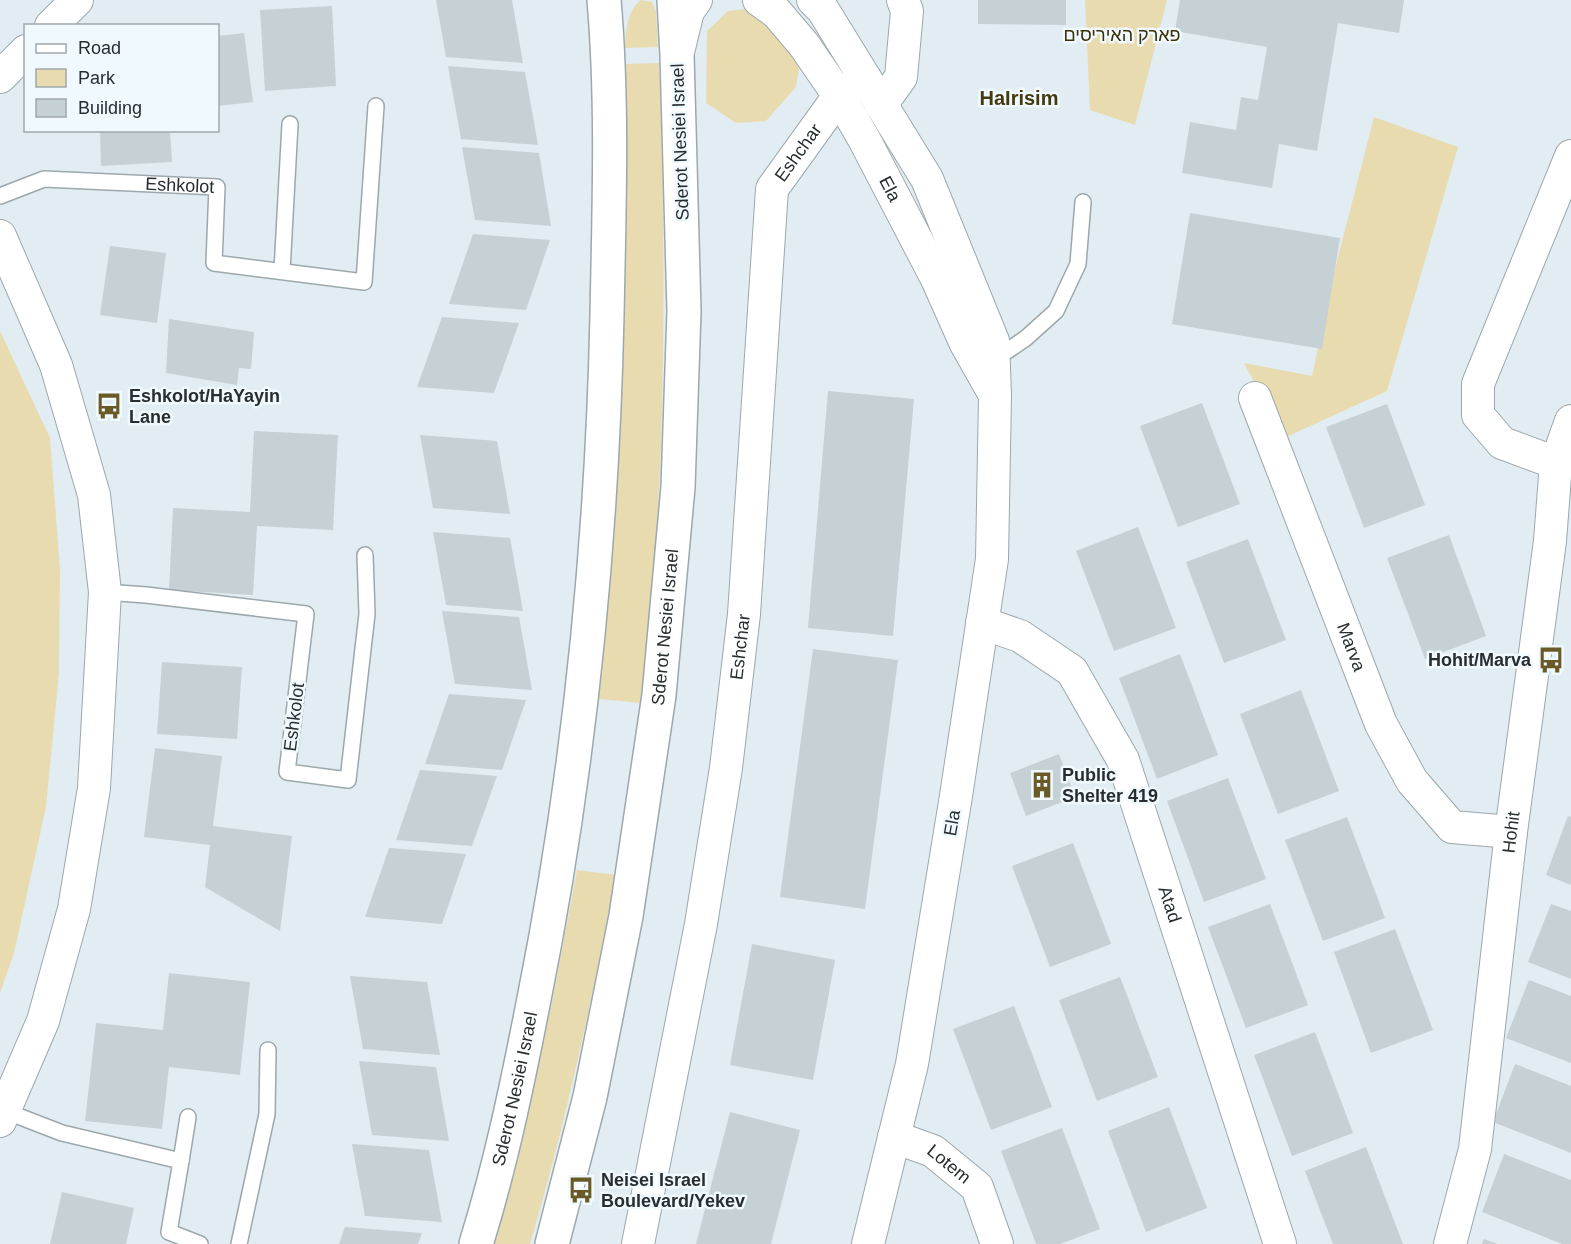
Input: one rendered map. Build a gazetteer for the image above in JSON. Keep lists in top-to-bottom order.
{
  "streets": {
    "main road": ["Sderot Nesiei Israel"],
    "street": [
      "Eshchar",
      "Ela",
      "Marva",
      "Hohit",
      "Atad",
      "Lotem"
    ],
    "lane": ["Eshkolot"]
  },
  "crossings": [
    ["Eshchar", "Ela"],
    ["Ela", "Atad"],
    ["Ela", "Lotem"],
    ["Marva", "Hohit"]
  ],
  "districts": ["HaIrisim"],
  "parks": ["פארק האיריסים"],
  "places": {
    "bus stop": ["Eshkolot/HaYayin Lane", "Hohit/Marva", "Neisei Israel Boulevard/Yekev"],
    "building": ["Public Shelter 419"]
  },
  "legend": ["Road", "Park", "Building"]
}
